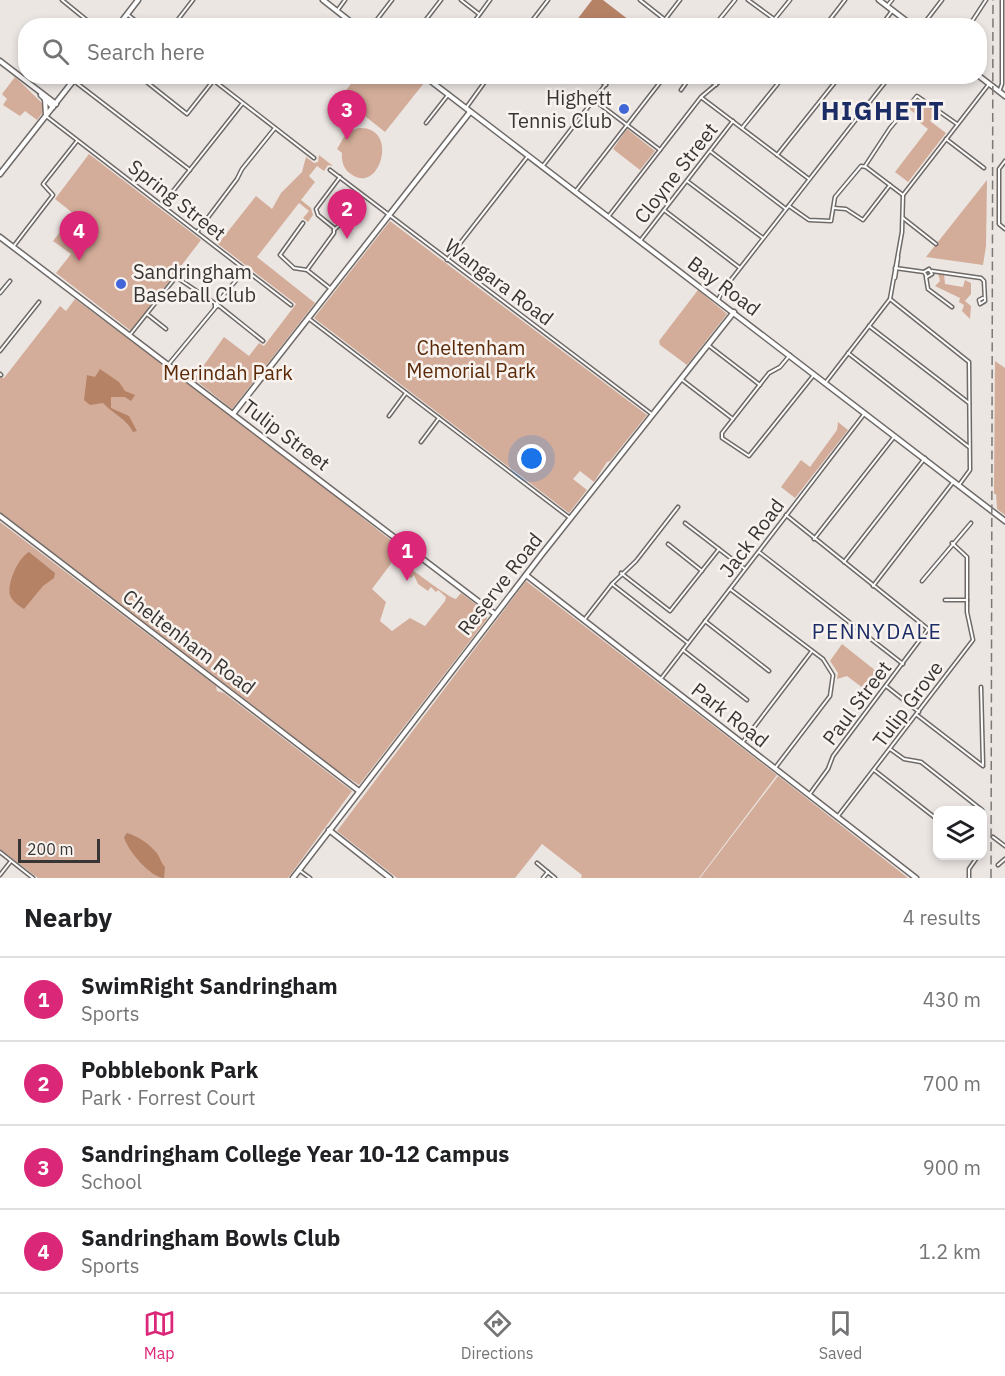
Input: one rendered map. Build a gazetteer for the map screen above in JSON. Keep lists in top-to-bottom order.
{
  "streets": {
    "street": [
      "Cloyne Street",
      "Spring Street",
      "Wangara Road",
      "Bay Road",
      "Tulip Street",
      "Jack Road",
      "Reserve Road",
      "Cheltenham Road",
      "Paul Street",
      "Tulip Grove",
      "Park Road"
    ]
  },
  "crossings": [
    ["Cloyne Street", "Bay Road"],
    ["Wangara Road", "Reserve Road"],
    ["Bay Road", "Jack Road"],
    ["Bay Road", "Reserve Road"],
    ["Tulip Street", "Reserve Road"],
    ["Jack Road", "Park Road"],
    ["Reserve Road", "Cheltenham Road"],
    ["Reserve Road", "Park Road"],
    ["Paul Street", "Park Road"],
    ["Tulip Grove", "Park Road"]
  ],
  "districts": ["HIGHETT", "PENNYDALE"],
  "parks": ["Cheltenham Memorial Park", "Merindah Park"],
  "places": ["Highett Tennis Club", "Sandringham Baseball Club"],
  "scale_bar": "200 m",
  "page": {
    "search": "Search here",
    "pins": [
      "3",
      "2",
      "4",
      "1"
    ],
    "scale": "200 m",
    "heading": ["Nearby", "4 results"],
    "list": [
      {
        "mark": "1",
        "name": "SwimRight Sandringham",
        "note": "Sports",
        "value": "430 m"
      },
      {
        "mark": "2",
        "name": "Pobblebonk Park",
        "note": "Park · Forrest Court",
        "value": "700 m"
      },
      {
        "mark": "3",
        "name": "Sandringham College Year 10-12 Campus",
        "note": "School",
        "value": "900 m"
      },
      {
        "mark": "4",
        "name": "Sandringham Bowls Club",
        "note": "Sports",
        "value": "1.2 km"
      }
    ],
    "nav": ["Map", "Directions", "Saved"]
  }
}
